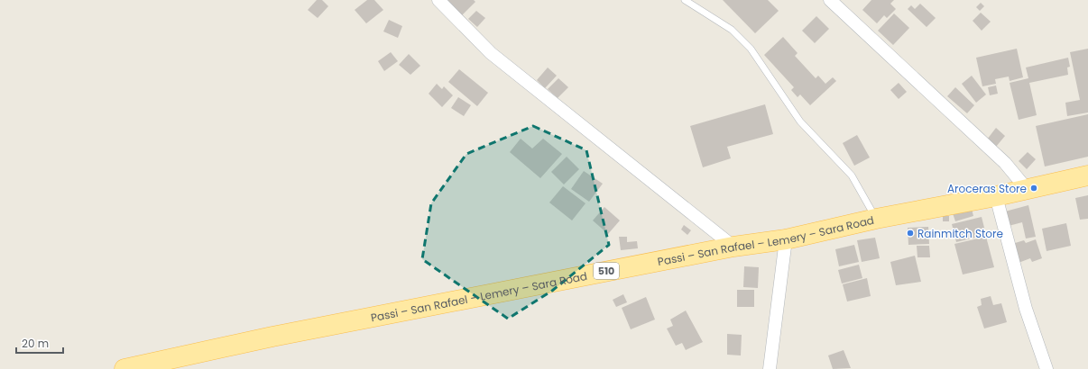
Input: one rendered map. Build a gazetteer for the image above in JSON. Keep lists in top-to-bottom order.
{
  "streets": {
    "main road": ["Passi – San Rafael – Lemery – Sara Road", "510"]
  },
  "places": ["Aroceras Store", "Rainmitch Store"],
  "scale_bar": "20 m"
}
